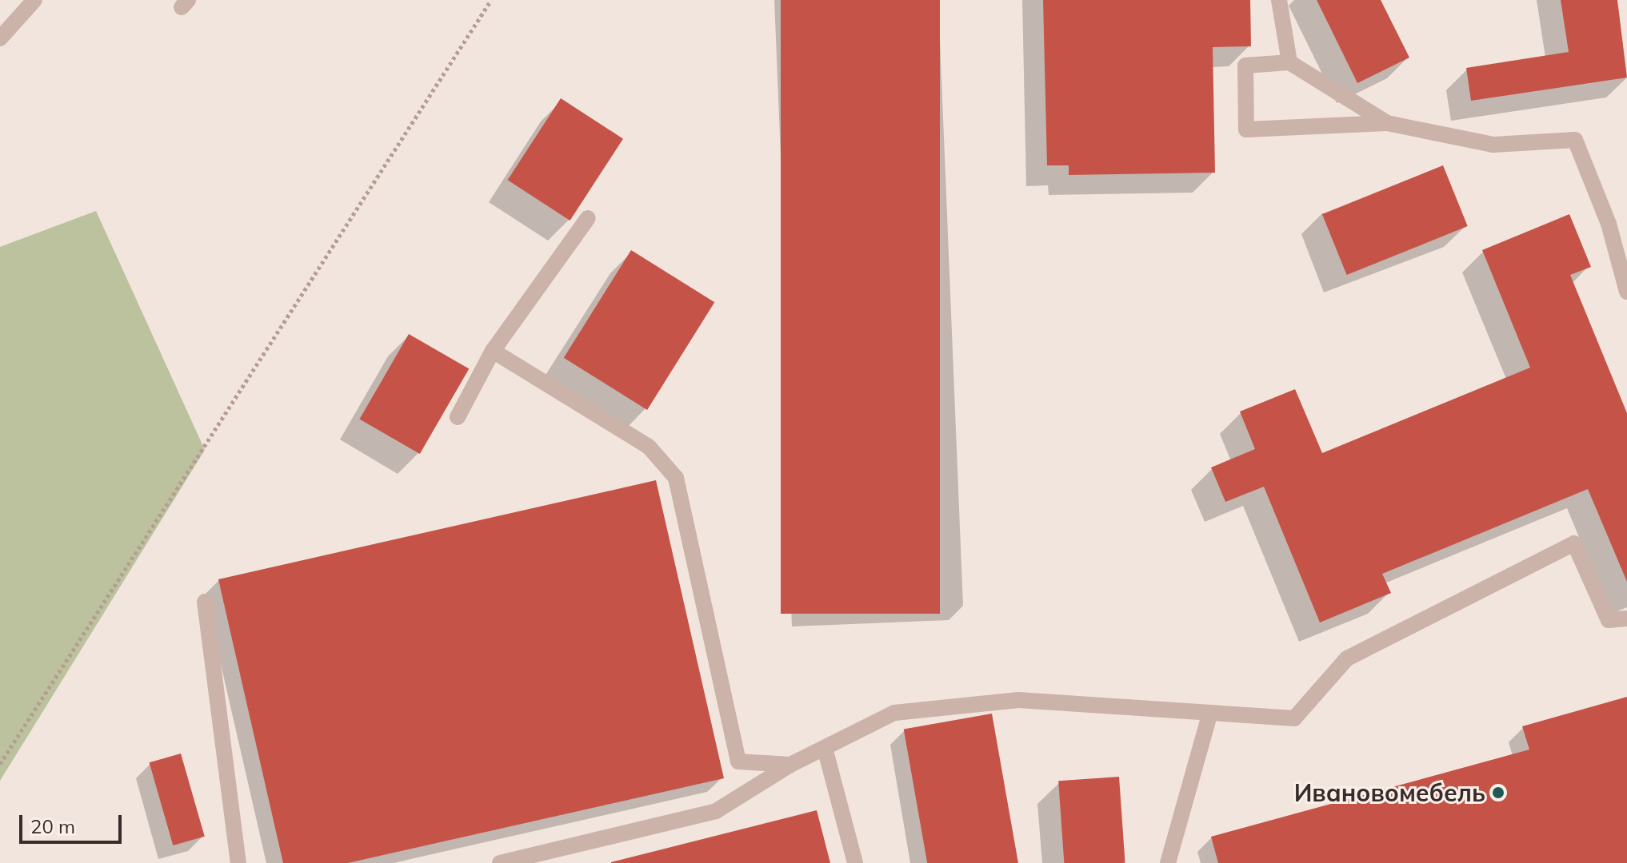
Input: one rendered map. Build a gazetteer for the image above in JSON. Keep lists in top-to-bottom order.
{
  "places": ["Ивановомебель"],
  "scale_bar": "20 m"
}
